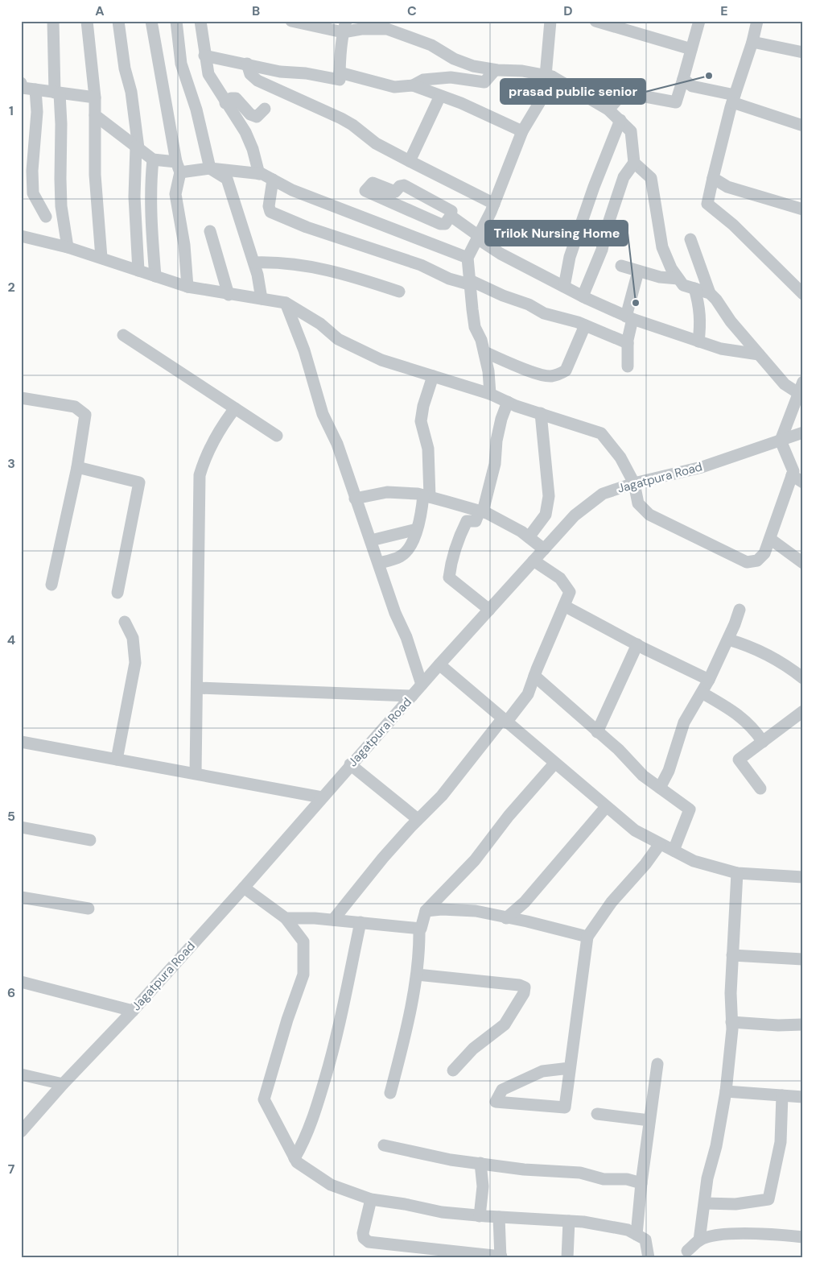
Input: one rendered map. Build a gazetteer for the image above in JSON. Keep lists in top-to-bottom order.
{
  "streets": {
    "street": ["Jagatpura Road"]
  },
  "places": ["prasad public senior", "Trilok Nursing Home"],
  "grid": {
    "columns": [
      "A",
      "B",
      "C",
      "D",
      "E"
    ],
    "rows": [
      "1",
      "2",
      "3",
      "4",
      "5",
      "6",
      "7"
    ]
  }
}
